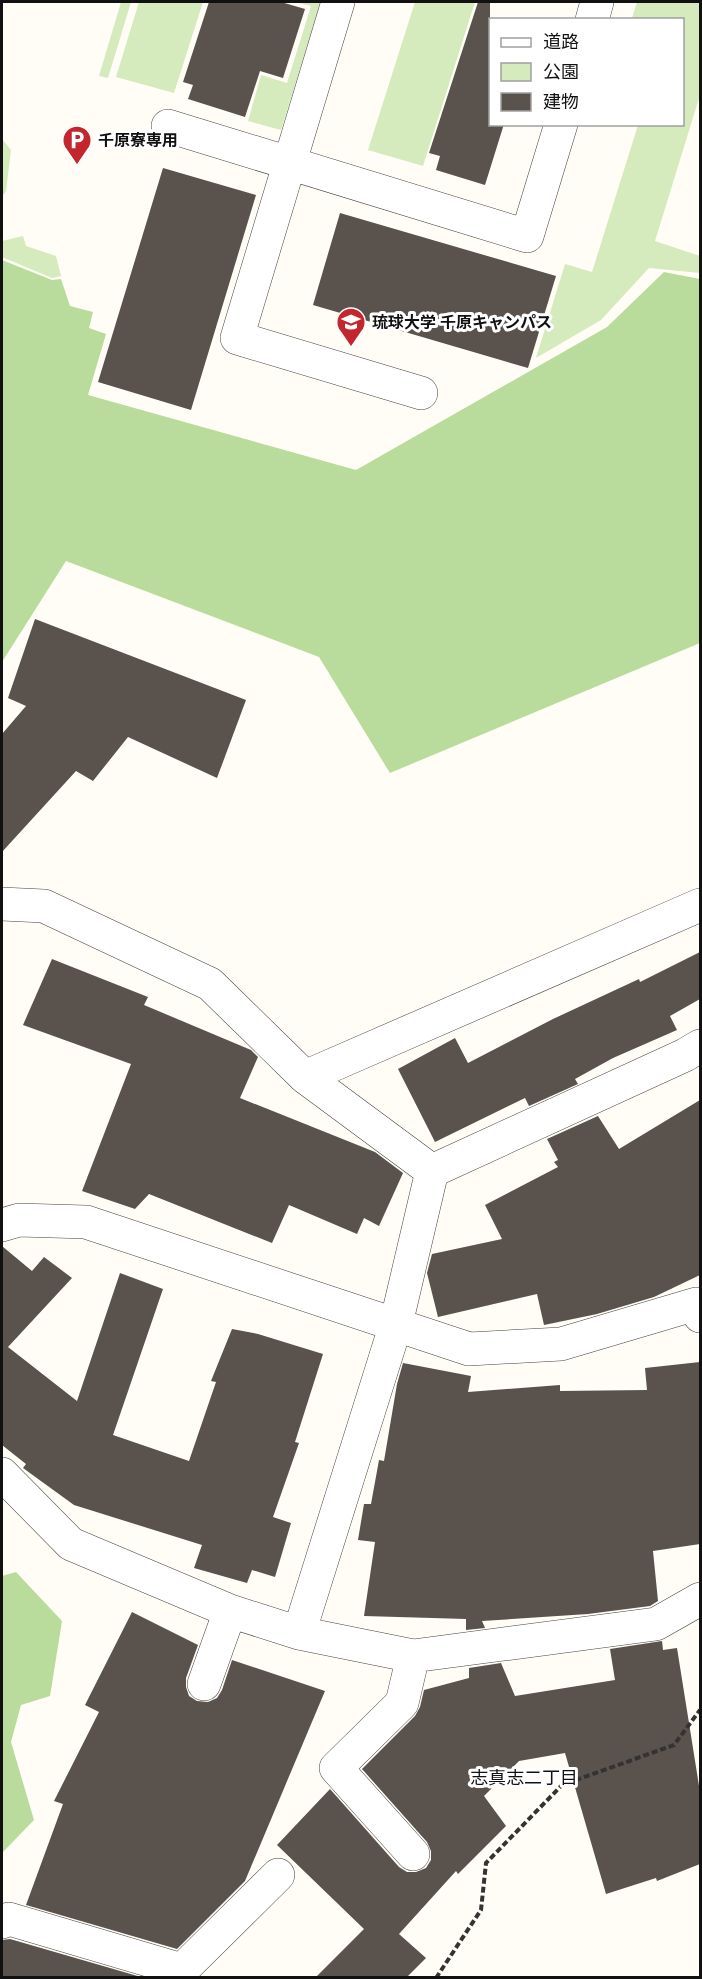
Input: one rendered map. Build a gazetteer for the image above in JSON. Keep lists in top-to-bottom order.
{
  "districts": ["志真志二丁目"],
  "places": {
    "parking": ["千原寮専用"],
    "school or university": ["琉球大学 千原キャンパス"]
  },
  "legend": ["道路", "公園", "建物"]
}
